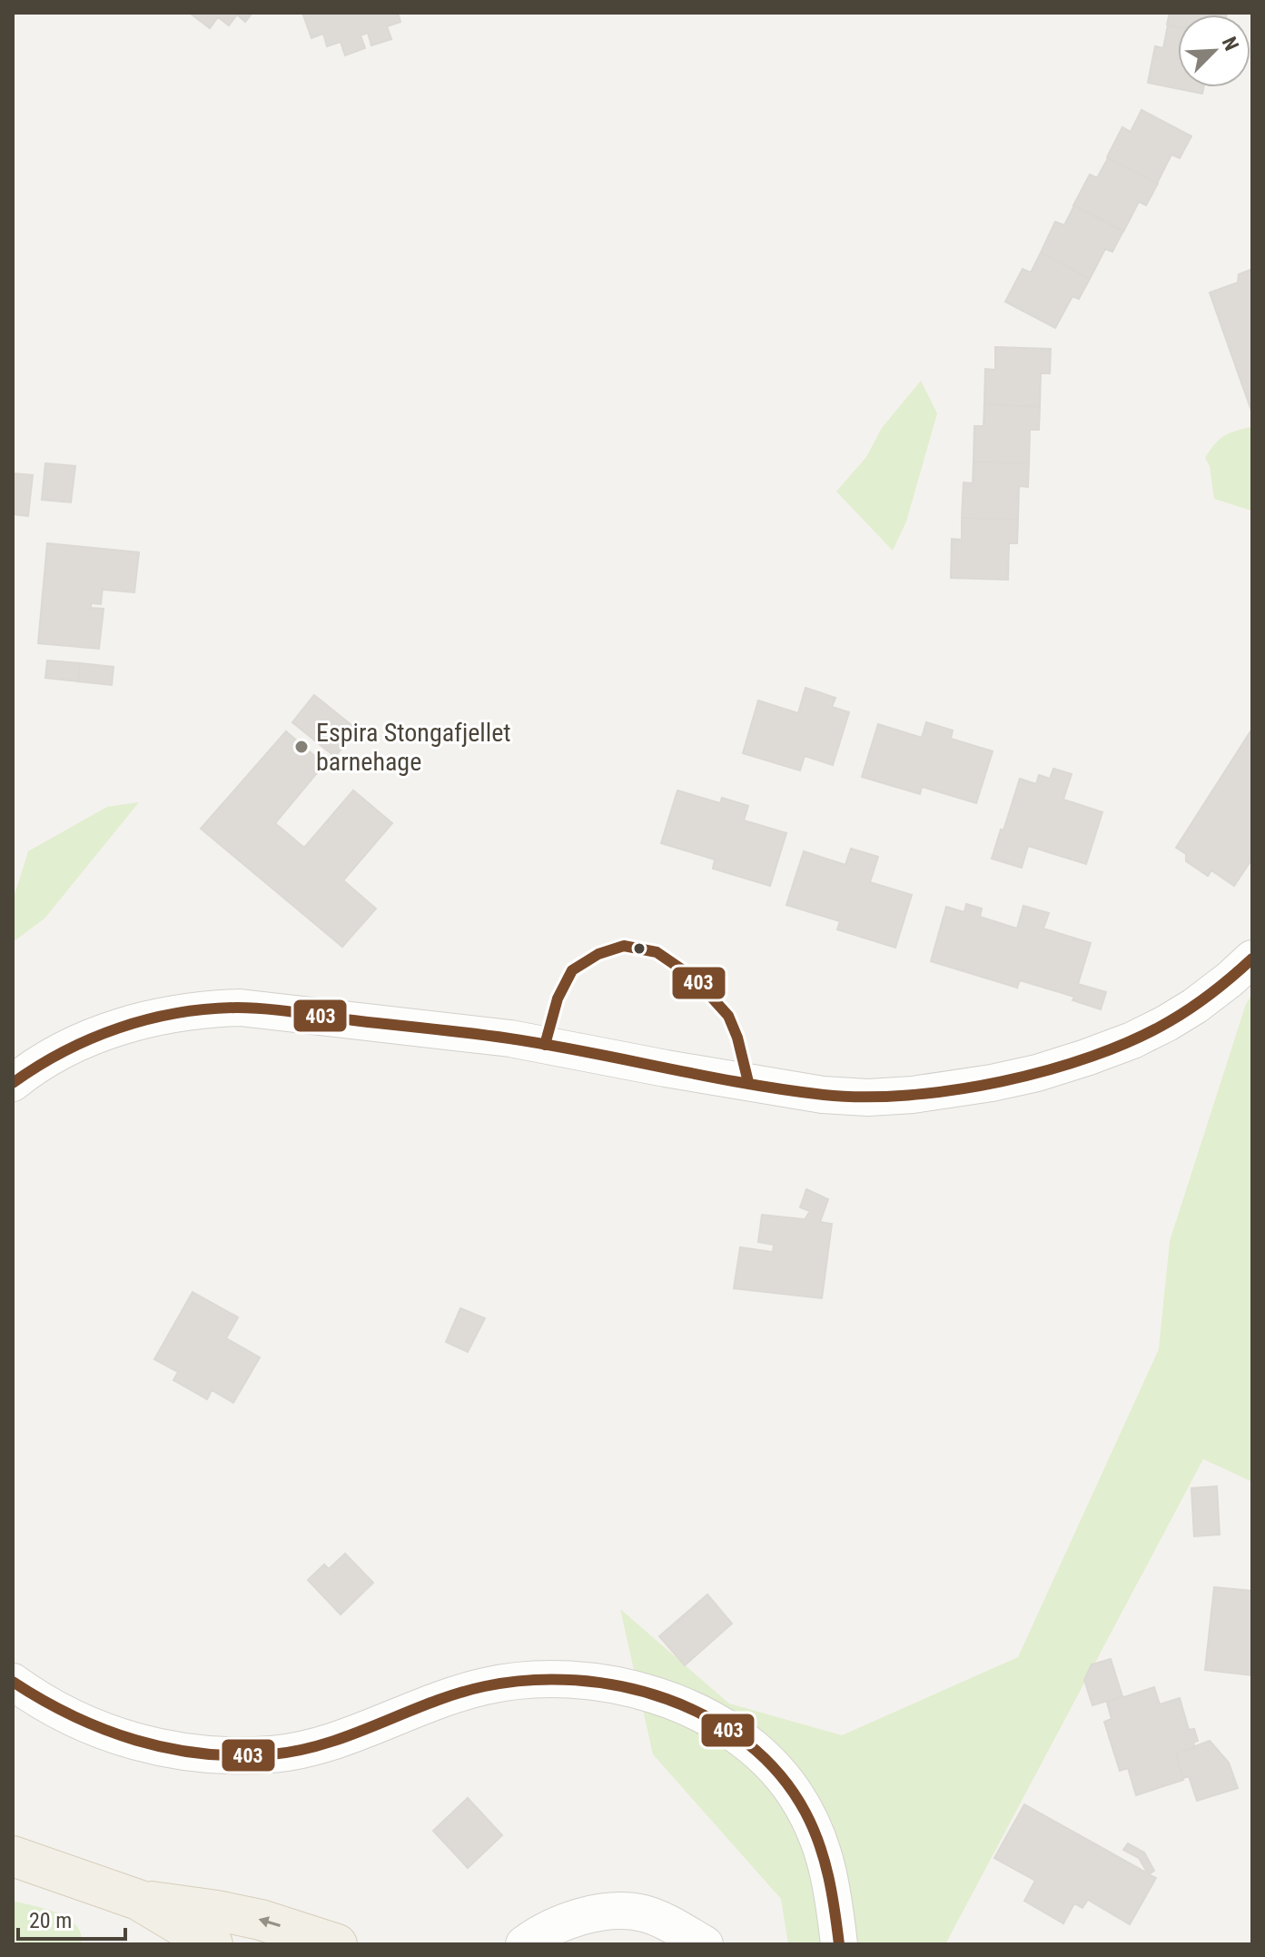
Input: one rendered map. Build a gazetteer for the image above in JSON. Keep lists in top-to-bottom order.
{
  "places": ["Espira Stongafjellet barnehage"],
  "lines": ["transit line 403"],
  "scale_bar": "20 m",
  "north": "top right"
}
